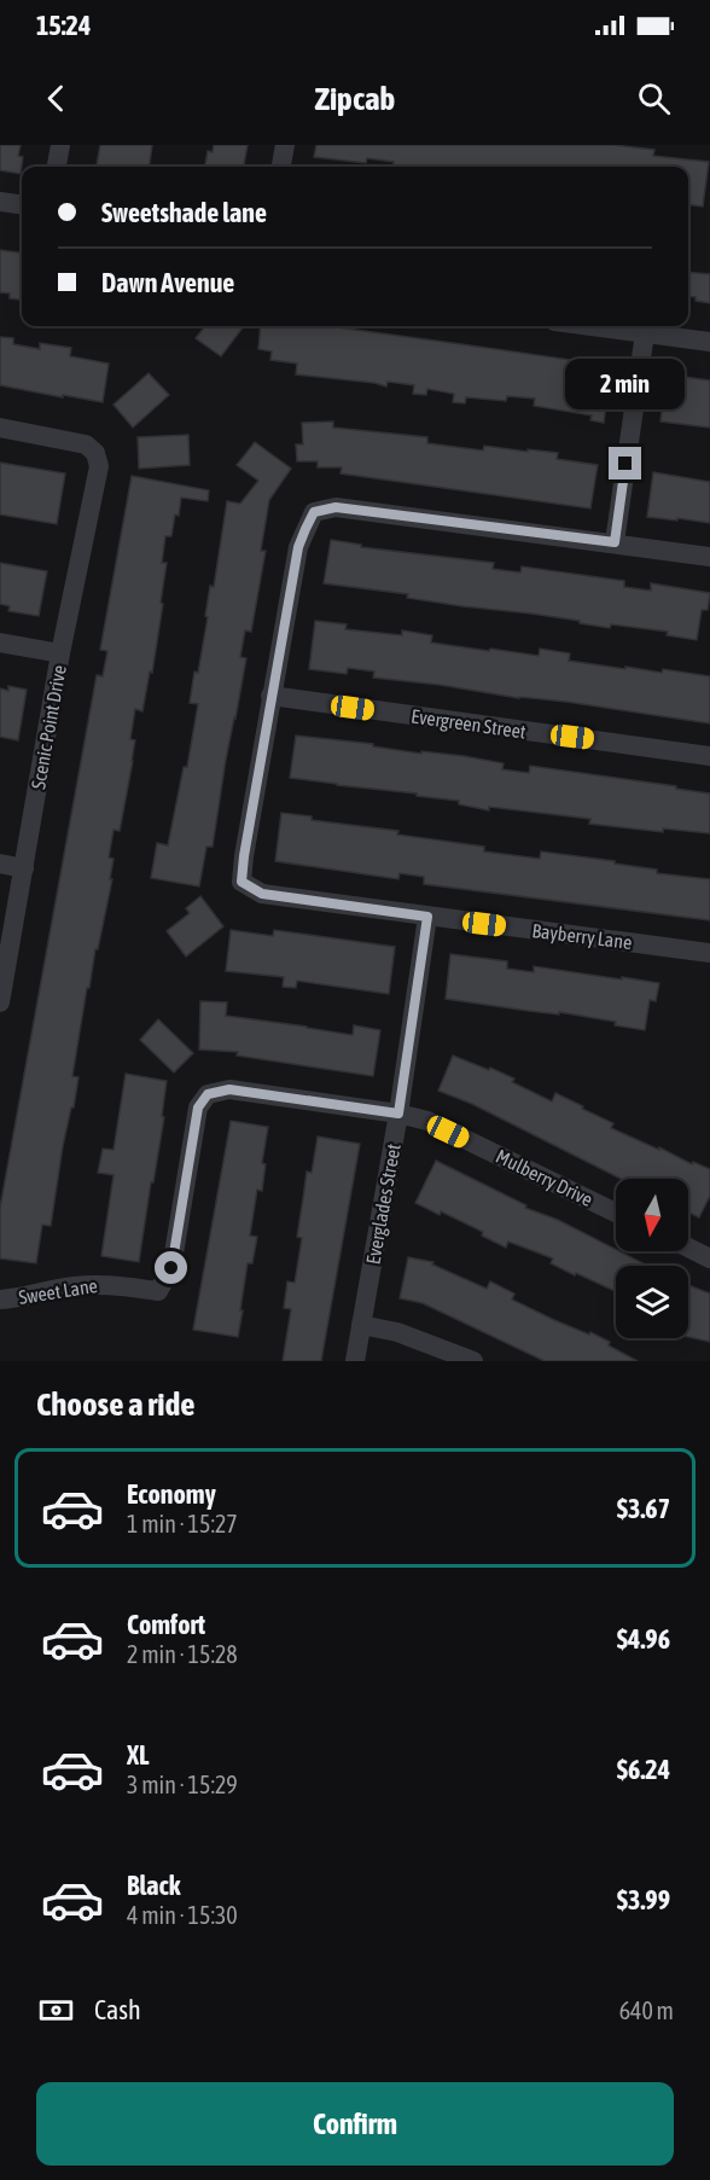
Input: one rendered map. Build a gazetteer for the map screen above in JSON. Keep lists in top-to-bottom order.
{
  "streets": {
    "street": [
      "Evergreen Street",
      "Scenic Point Drive",
      "Bayberry Lane",
      "Mulberry Drive",
      "Everglades Street",
      "Sweet Lane"
    ]
  },
  "crossings": [
    ["Evergreen Street", "Bayberry Lane"],
    ["Bayberry Lane", "Everglades Street"],
    ["Mulberry Drive", "Everglades Street"],
    ["Mulberry Drive", "Sweet Lane"]
  ],
  "north": "bottom",
  "page": {
    "status": "15:24",
    "header": "Zipcab",
    "banner": ["Sweetshade lane", "Dawn Avenue"],
    "bubble": "2 min",
    "heading": "Choose a ride",
    "list": [
      {
        "name": "Economy",
        "note": "1 min · 15:27",
        "value": "$3.67"
      },
      {
        "name": "Comfort",
        "note": "2 min · 15:28",
        "value": "$4.96"
      },
      {
        "name": "XL",
        "note": "3 min · 15:29",
        "value": "$6.24"
      },
      {
        "name": "Black",
        "note": "4 min · 15:30",
        "value": "$3.99"
      }
    ],
    "pay": ["Cash", "640 m"],
    "buttons": "Confirm"
  }
}
